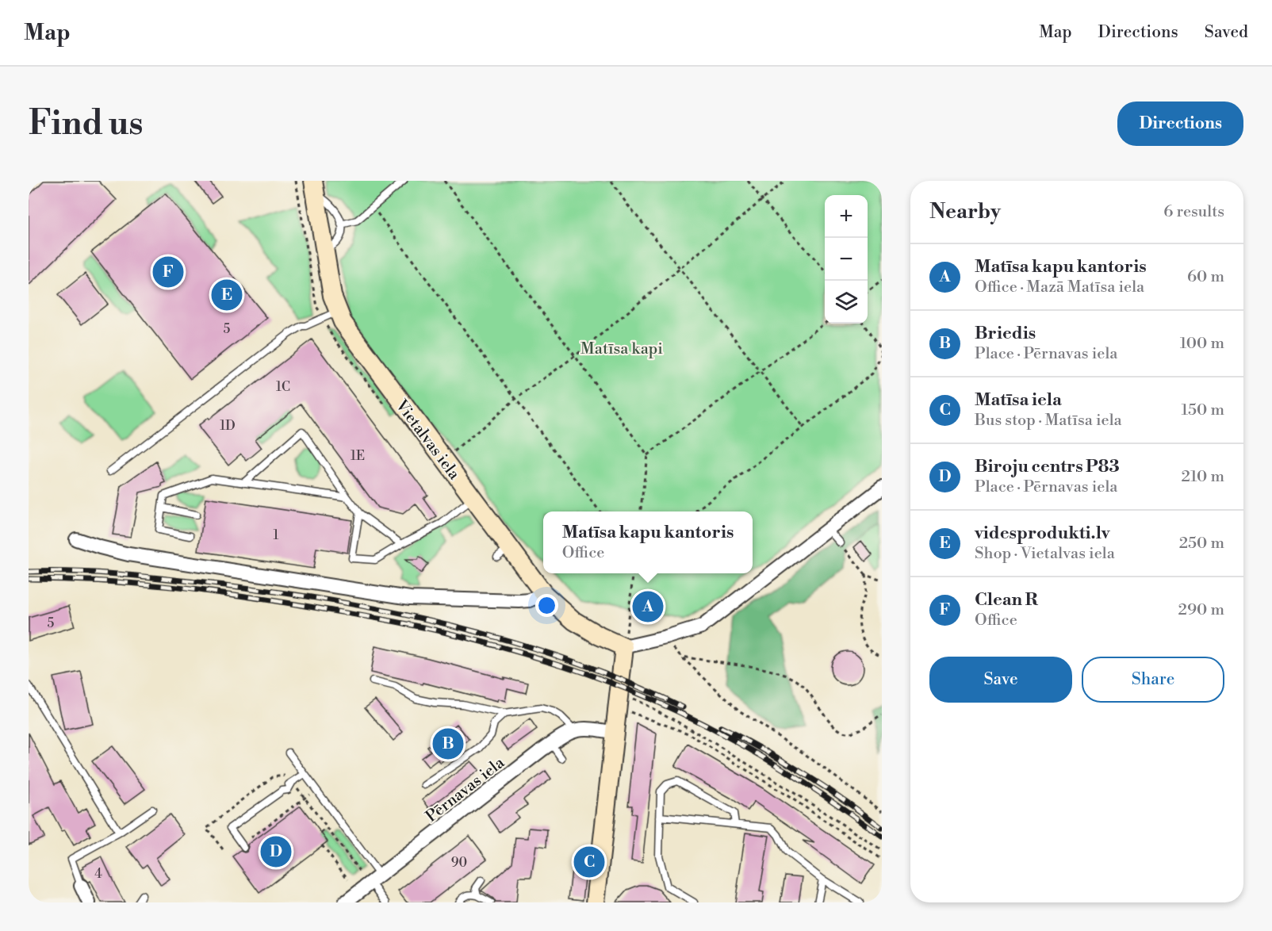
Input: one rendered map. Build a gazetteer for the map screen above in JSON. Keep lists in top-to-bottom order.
{
  "streets": {
    "street": ["Vietalvas iela", "Pērnavas iela"]
  },
  "parks": ["Matīsa kapi"],
  "house_numbers": [
    "5",
    "1C",
    "1D",
    "1E",
    "1",
    "5",
    "90",
    "4"
  ],
  "page": {
    "header": "Map",
    "nav": ["Map", "Directions", "Saved"],
    "buttons": [
      "Directions",
      ["Save", "Share"]
    ],
    "title": "Find us",
    "heading": ["Nearby", "6 results"],
    "map_buttons": ["+", "−"],
    "list": [
      {
        "mark": "A",
        "name": "Matīsa kapu kantoris",
        "note": "Office · Mazā Matīsa iela",
        "value": "60 m"
      },
      {
        "mark": "B",
        "name": "Briedis",
        "note": "Place · Pērnavas iela",
        "value": "100 m"
      },
      {
        "mark": "C",
        "name": "Matīsa iela",
        "note": "Bus stop · Matīsa iela",
        "value": "150 m"
      },
      {
        "mark": "D",
        "name": "Biroju centrs P83",
        "note": "Place · Pērnavas iela",
        "value": "210 m"
      },
      {
        "mark": "E",
        "name": "videsprodukti.lv",
        "note": "Shop · Vietalvas iela",
        "value": "250 m"
      },
      {
        "mark": "F",
        "name": "Clean R",
        "note": "Office",
        "value": "290 m"
      }
    ],
    "pins": [
      "F",
      "E",
      "A",
      "B",
      "D",
      "C"
    ],
    "popup": ["Matīsa kapu kantoris", "Office"]
  }
}
